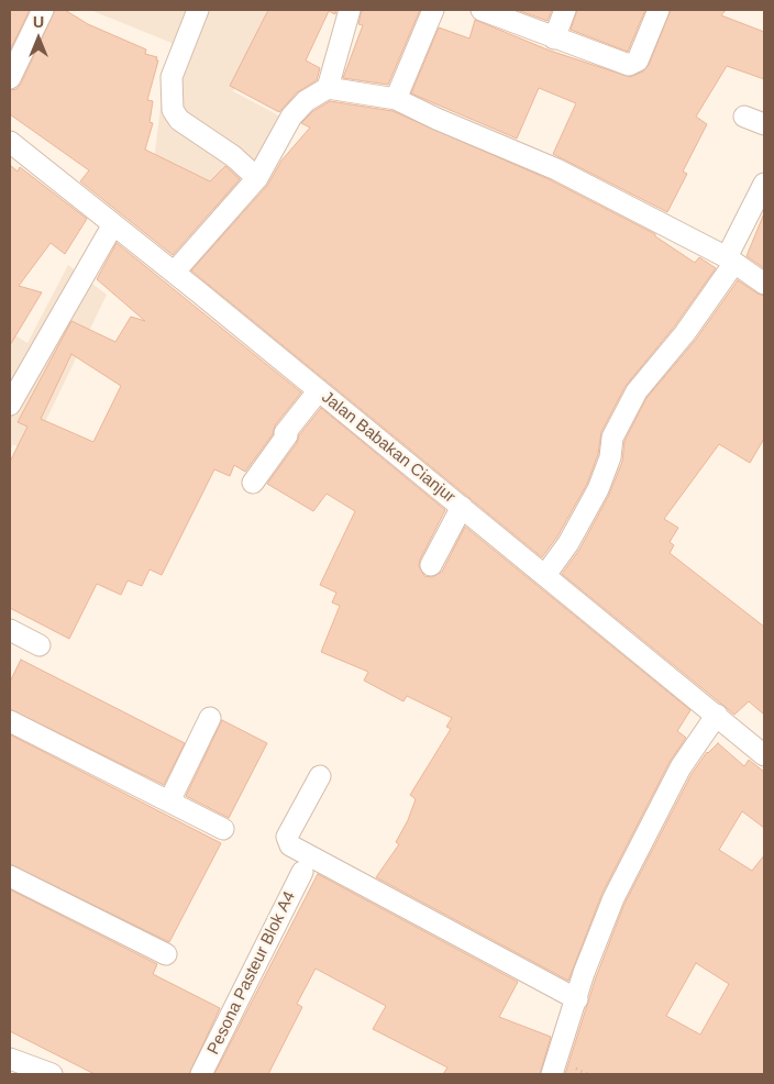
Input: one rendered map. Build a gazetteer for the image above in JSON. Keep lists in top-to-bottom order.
{
  "streets": {
    "street": ["Jalan Babakan Cianjur", "Pesona Pasteur Blok A4"]
  },
  "north": "top"
}
